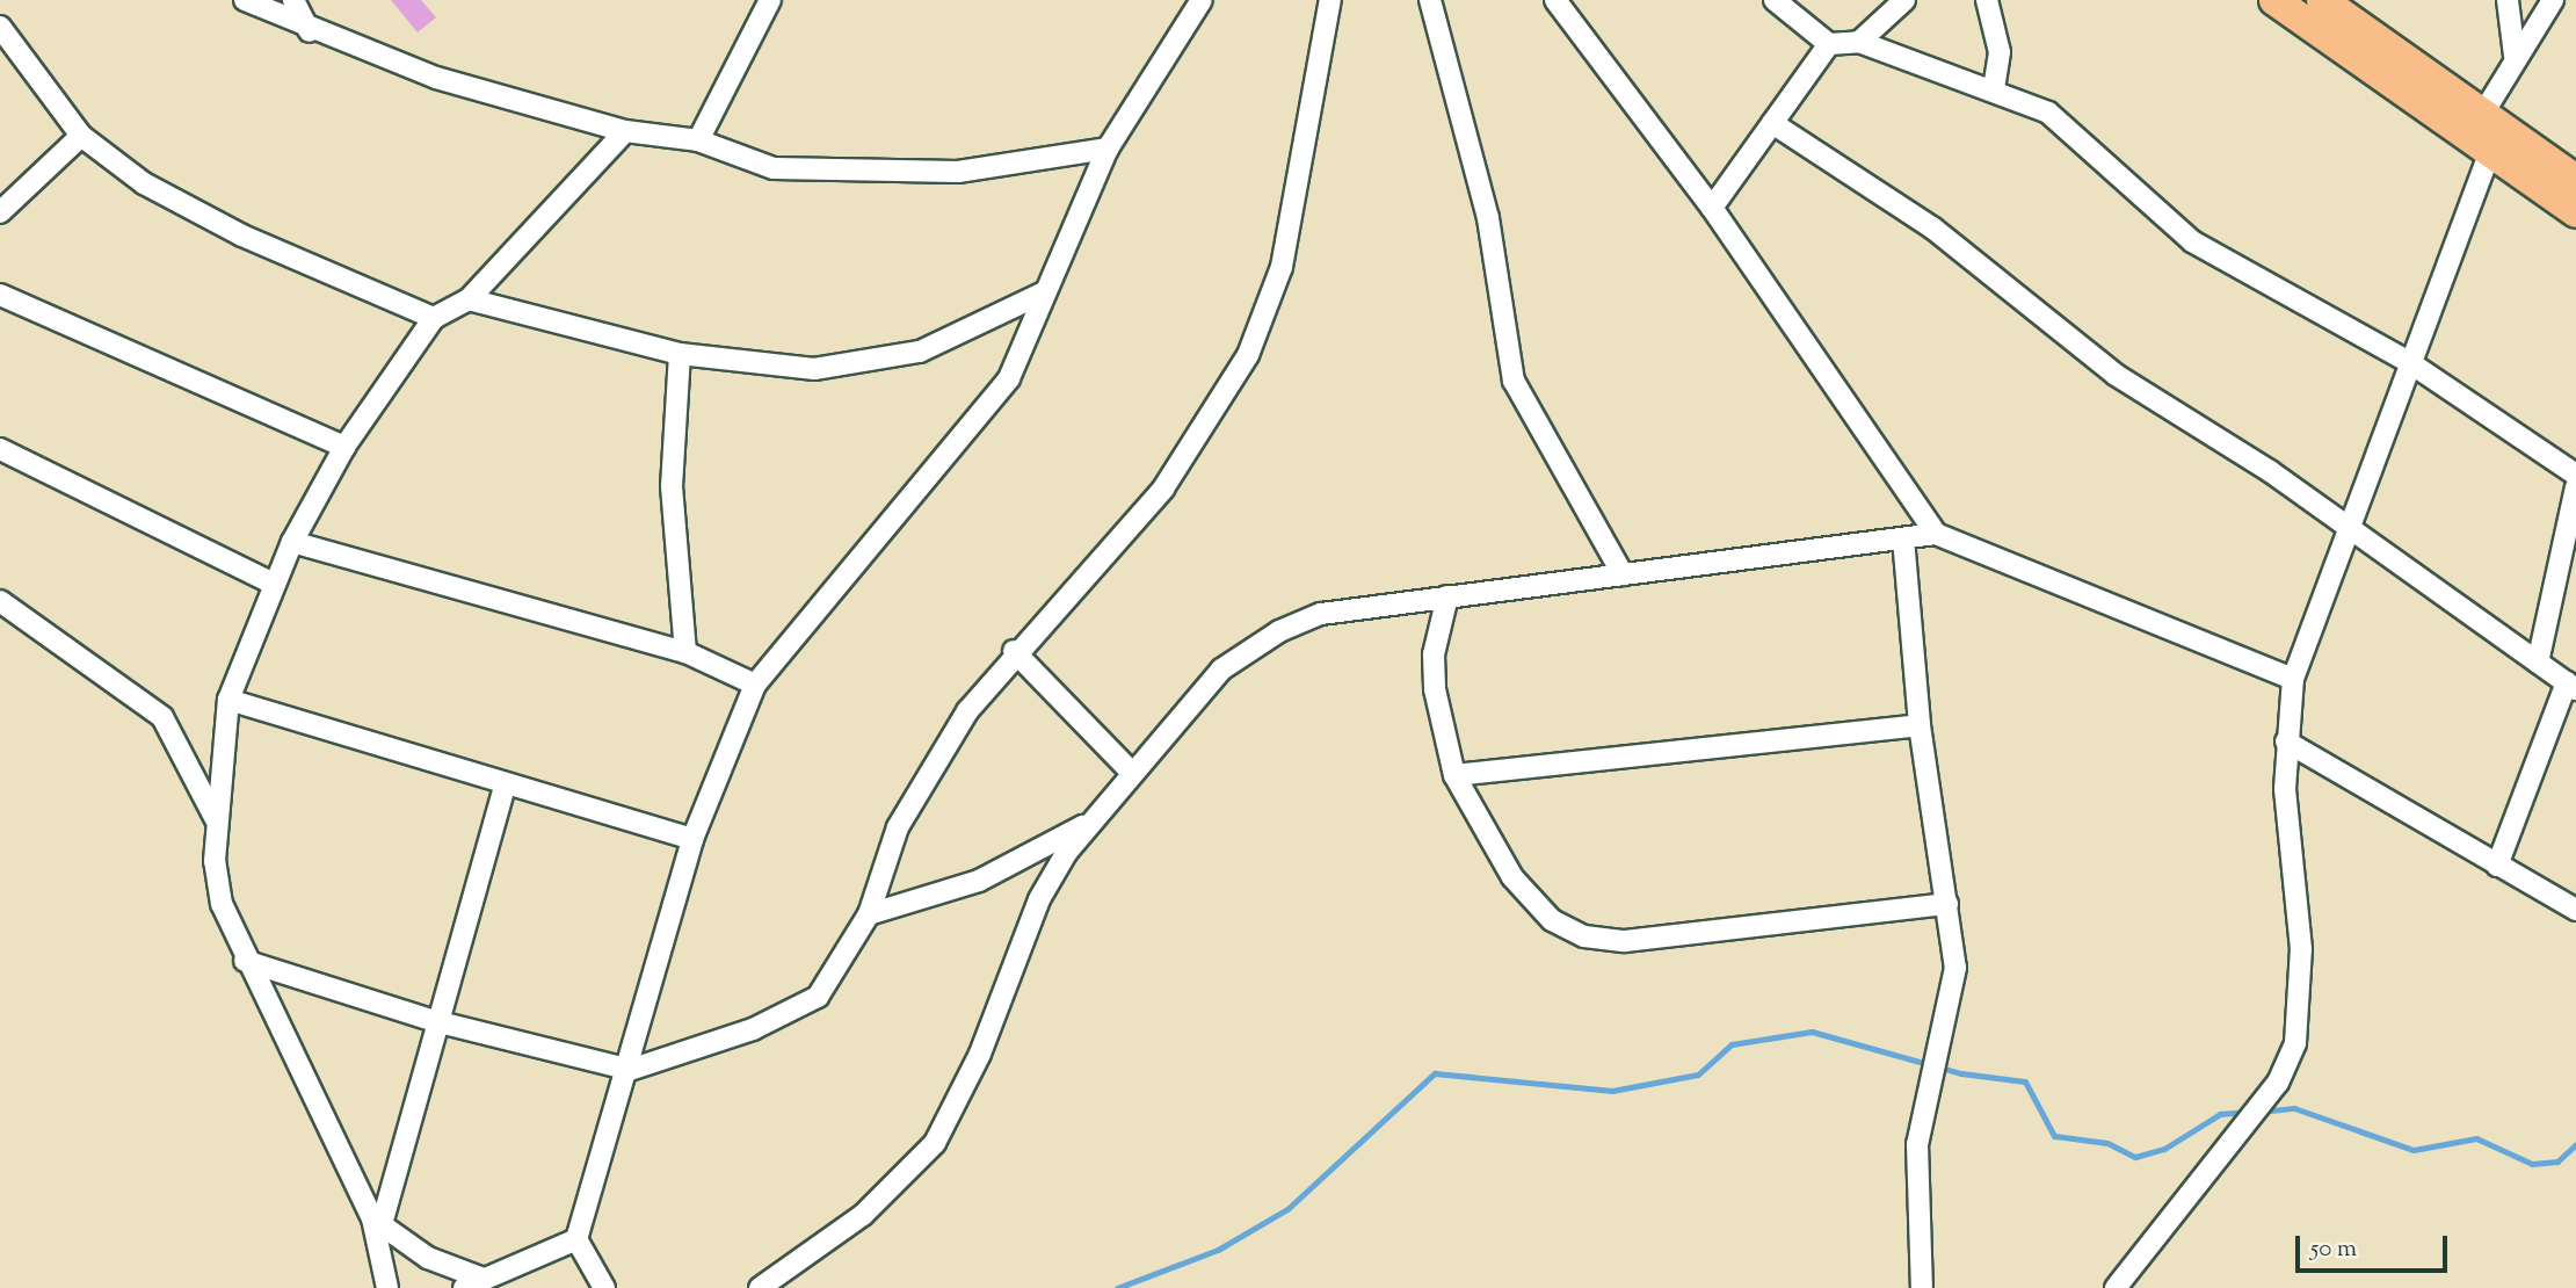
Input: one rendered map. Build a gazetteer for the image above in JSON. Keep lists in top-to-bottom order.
{
  "scale_bar": "50 m"
}
